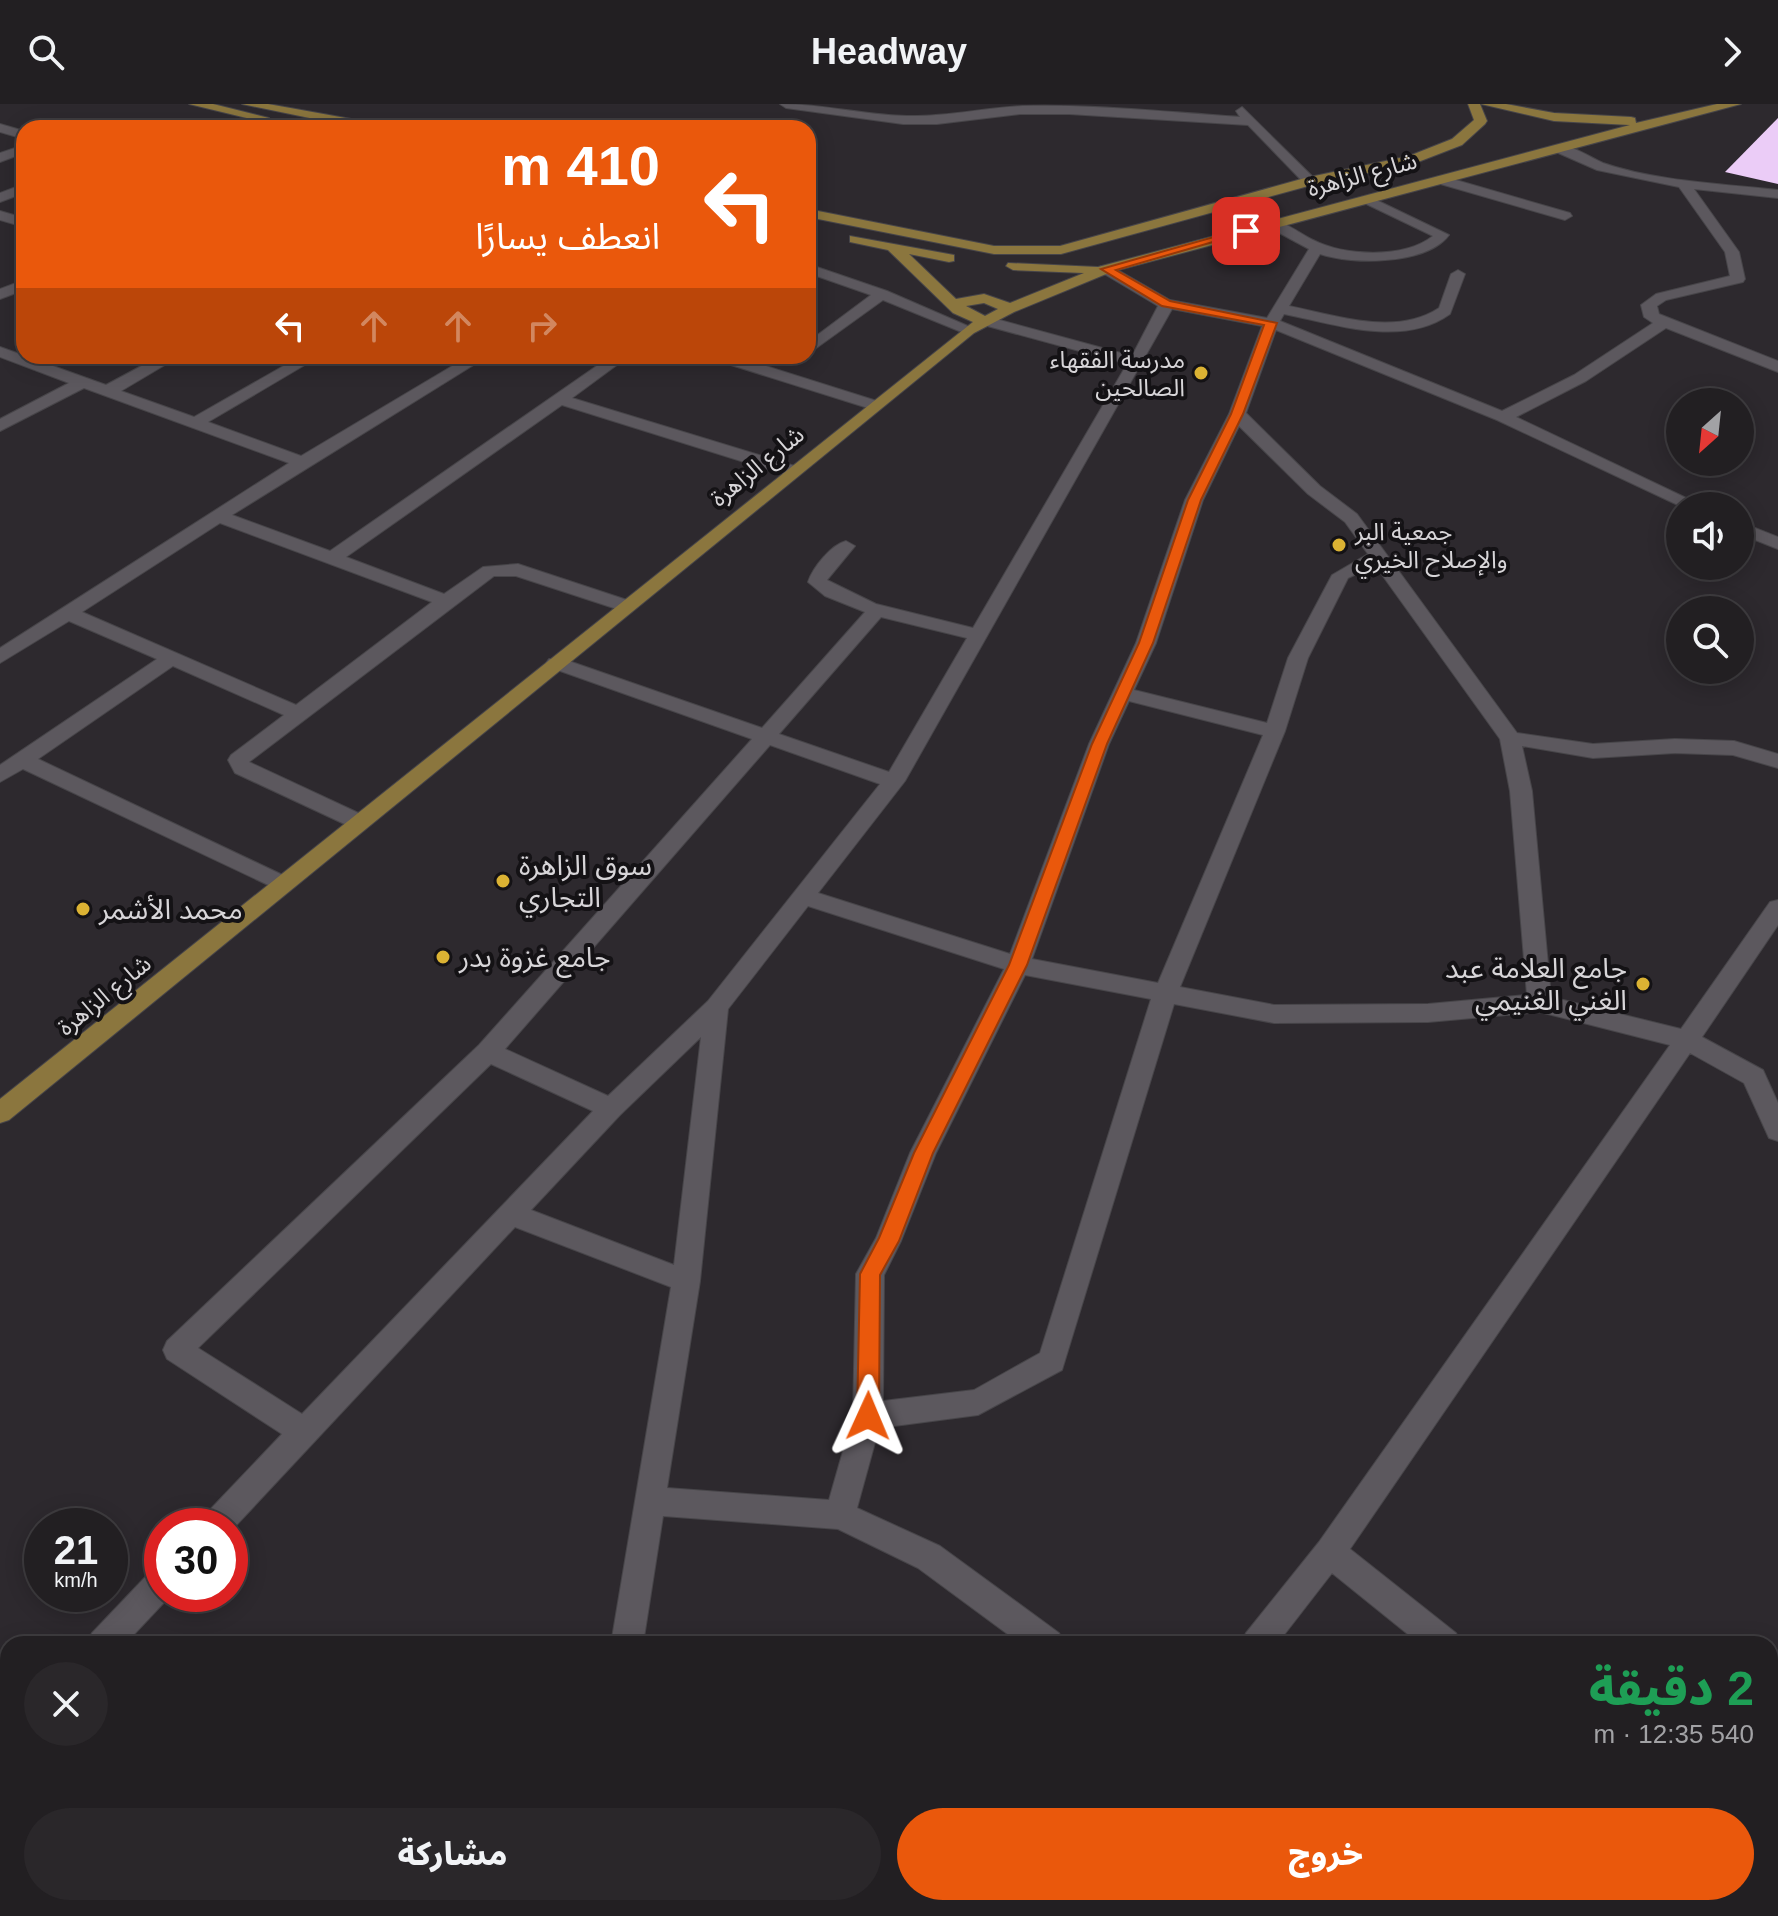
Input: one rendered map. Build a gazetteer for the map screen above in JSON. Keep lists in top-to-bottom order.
{
  "streets": {
    "main road": ["شارع الزاهرة"]
  },
  "places": [
    "مدرسة الفقهاء الصالحين",
    "جمعية البر والإصلاح الخيري",
    "سوق الزاهرة التجاري",
    "محمد الأشمر",
    "جامع غزوة بدر",
    "جامع العلامة عبد الغني الغنيمي"
  ],
  "north": "bottom left",
  "page": {
    "header": "Headway",
    "turn": ["410 m", "انعطف يسارًا"],
    "speed": "21 km/h",
    "limit": "30",
    "heading": ["2 دقيقة", "540 m · 12:35"],
    "buttons": ["خروج", "مشاركة"]
  }
}
